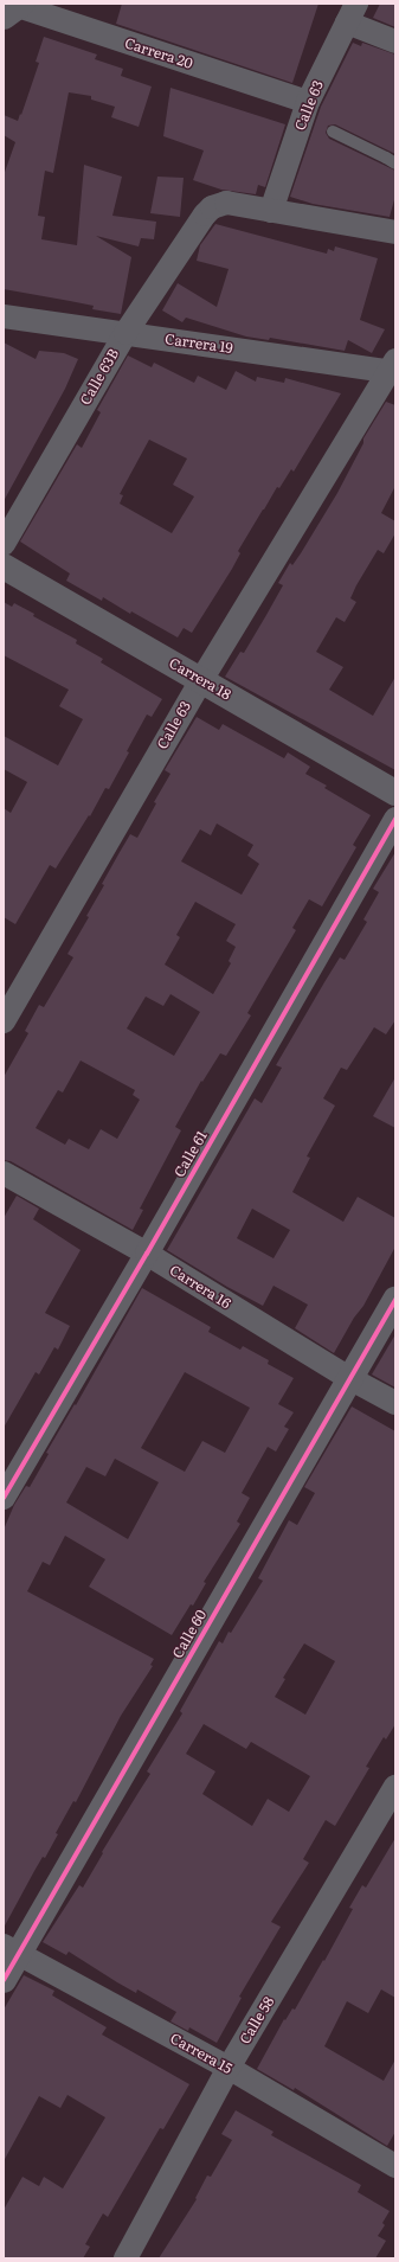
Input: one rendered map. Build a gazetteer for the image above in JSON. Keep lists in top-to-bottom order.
{
  "streets": {
    "street": [
      "Carrera 20",
      "Calle 63",
      "Carrera 19",
      "Calle 63B",
      "Carrera 18",
      "Calle 61",
      "Carrera 16",
      "Calle 60",
      "Calle 58",
      "Carrera 15"
    ]
  },
  "crossings": [
    ["Carrera 20", "Calle 63"],
    ["Calle 63", "Carrera 19"],
    ["Calle 63", "Calle 63B"],
    ["Calle 63", "Carrera 18"],
    ["Carrera 19", "Calle 63B"],
    ["Calle 61", "Carrera 16"],
    ["Carrera 16", "Calle 60"],
    ["Calle 60", "Carrera 15"],
    ["Calle 58", "Carrera 15"]
  ]
}
